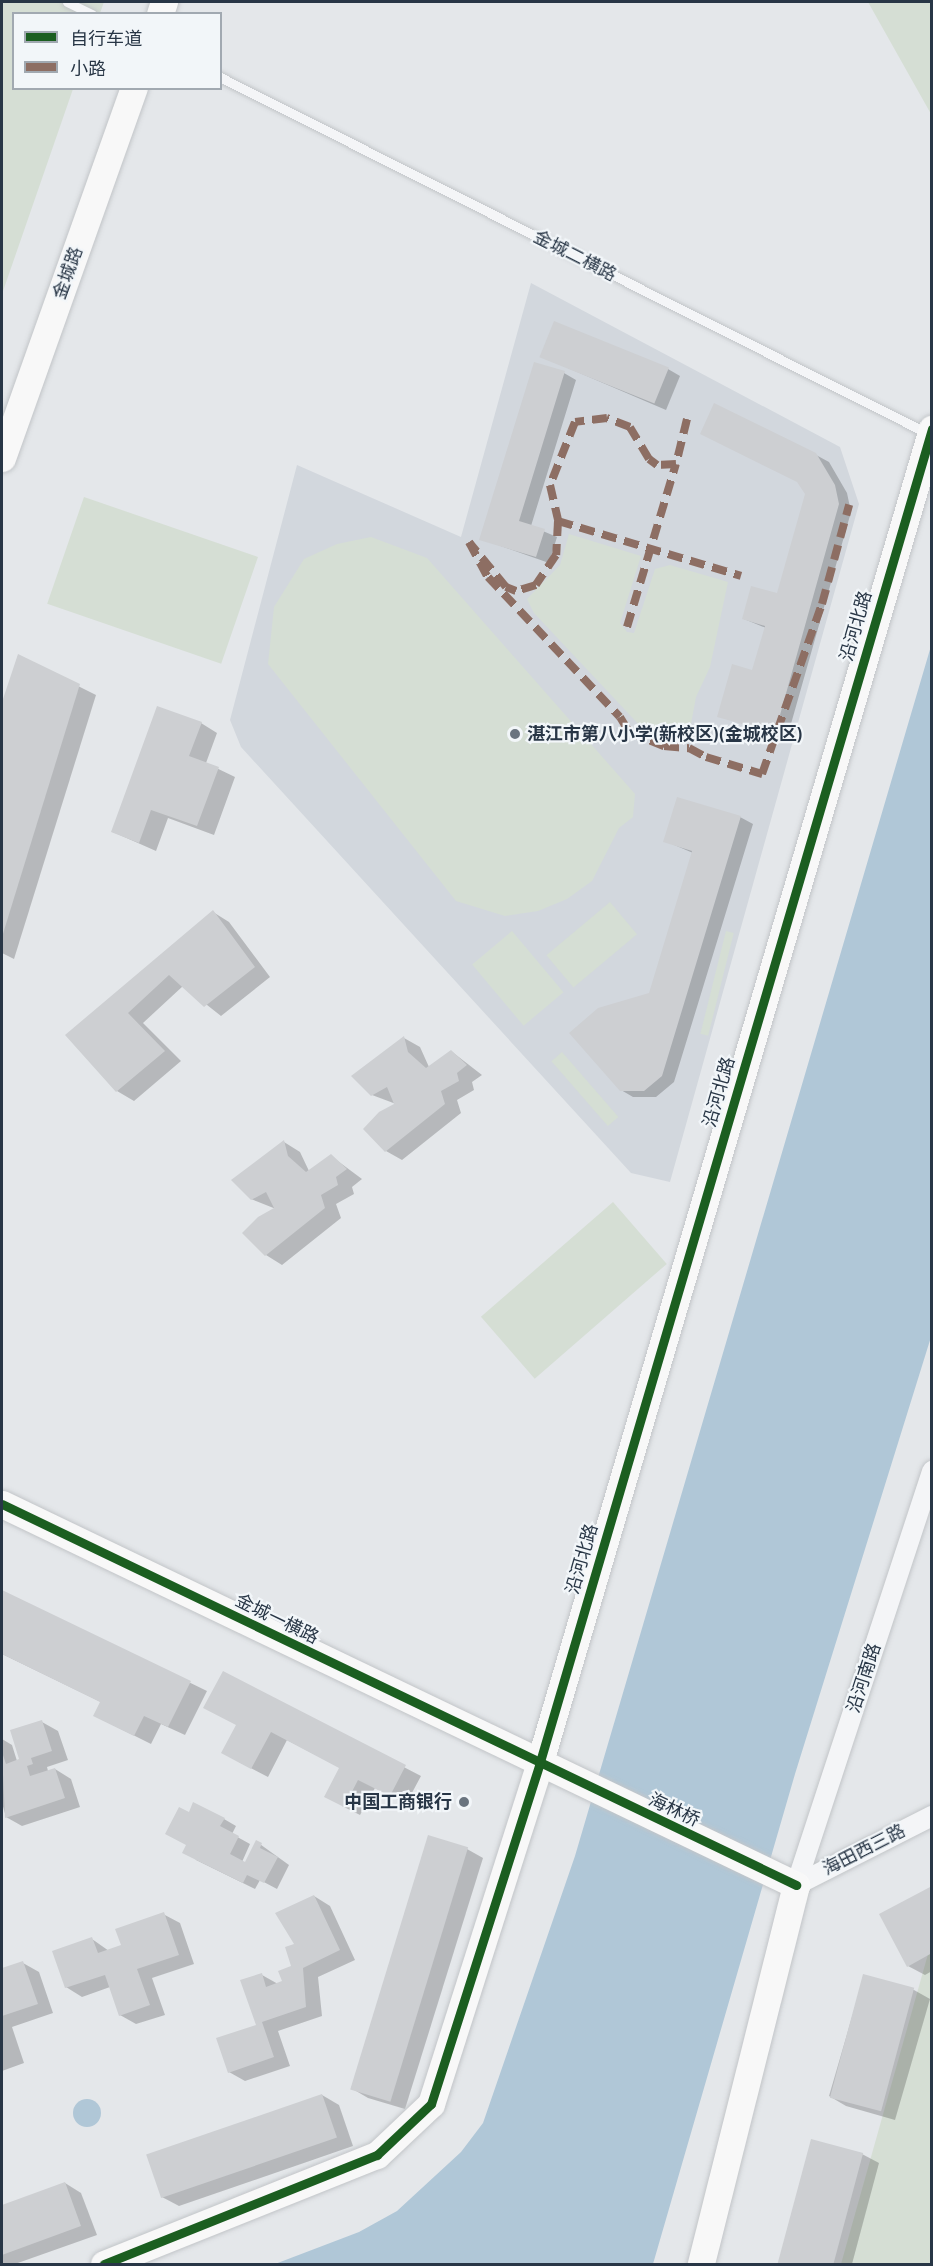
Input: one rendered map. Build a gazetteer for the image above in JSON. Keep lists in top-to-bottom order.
{
  "streets": {
    "street": [
      "金城路",
      "沿河北路",
      "金城一横路",
      "沿河南路",
      "海林桥",
      "海田西三路"
    ],
    "lane": ["金城二横路"]
  },
  "crossings": [
    ["金城二横路", "沿河北路"],
    ["沿河北路", "金城一横路"],
    ["沿河北路", "海林桥"],
    ["金城一横路", "海林桥"],
    ["沿河南路", "海林桥"],
    ["沿河南路", "海田西三路"],
    ["海林桥", "海田西三路"]
  ],
  "places": ["湛江市第八小学(新校区)(金城校区)", "中国工商银行"],
  "legend": ["自行车道", "小路"]
}
